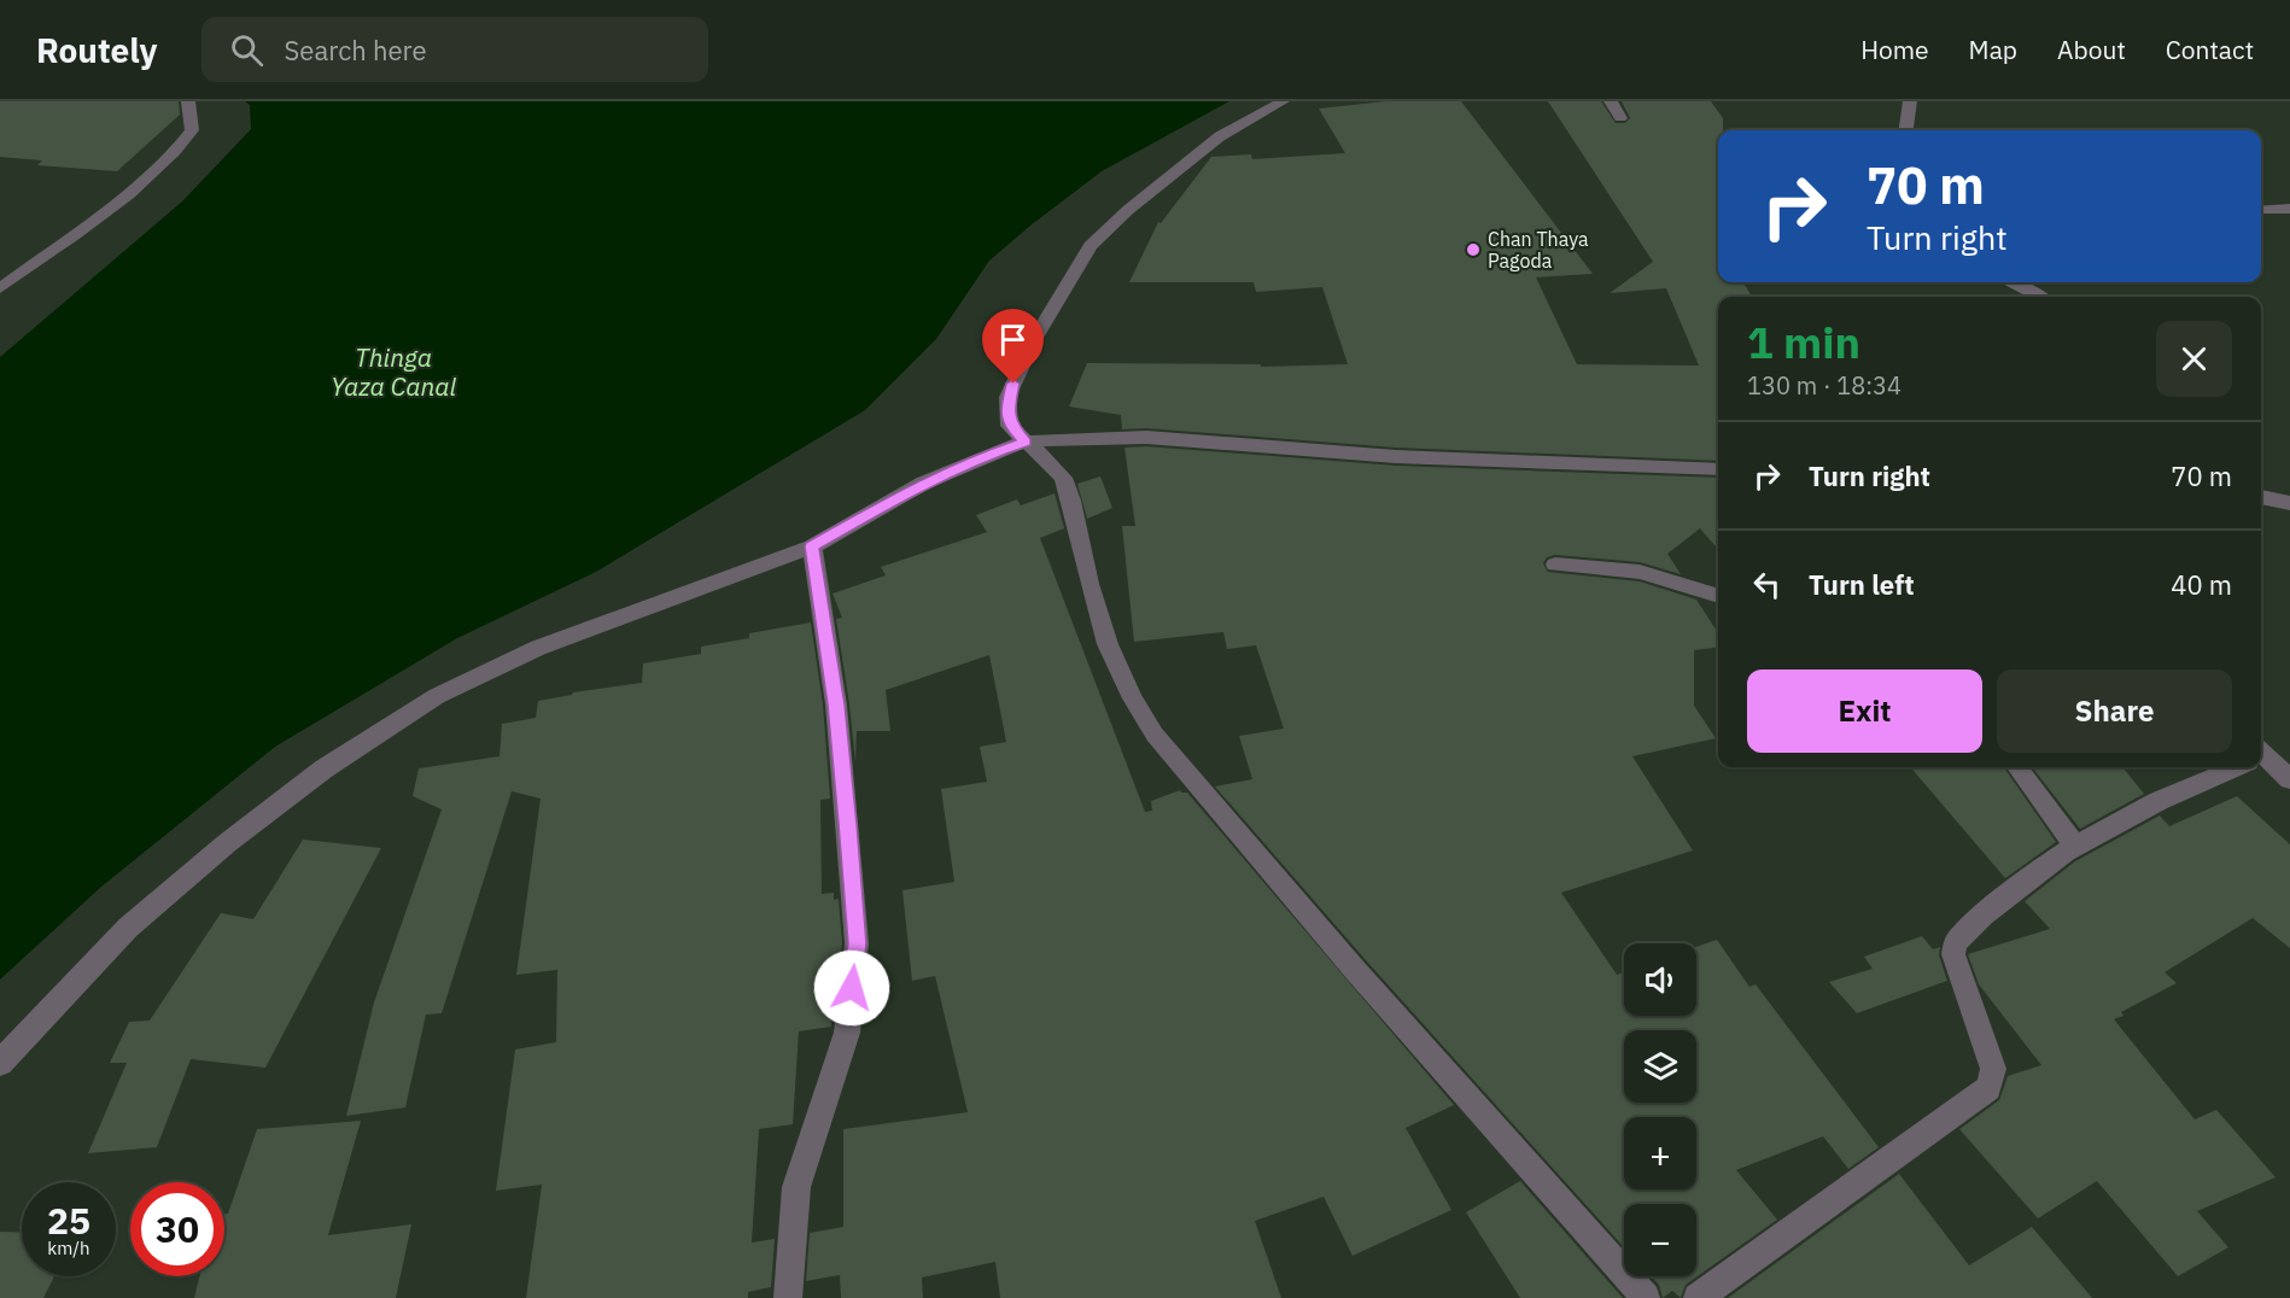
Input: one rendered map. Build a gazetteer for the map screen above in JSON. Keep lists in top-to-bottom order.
{
  "water": ["Thinga Yaza Canal"],
  "places": ["Chan Thaya Pagoda"],
  "page": {
    "header": "Routely",
    "search": "Search here",
    "nav": [
      "Home",
      "Map",
      "About",
      "Contact"
    ],
    "turn": ["70 m", "Turn right"],
    "heading": ["1 min", "130 m · 18:34"],
    "list": [
      {
        "name": "Turn right",
        "value": "70 m"
      },
      {
        "name": "Turn left",
        "value": "40 m"
      }
    ],
    "buttons": ["Exit", "Share"],
    "map_buttons": ["+", "−"],
    "speed": "25 km/h",
    "limit": "30"
  }
}
